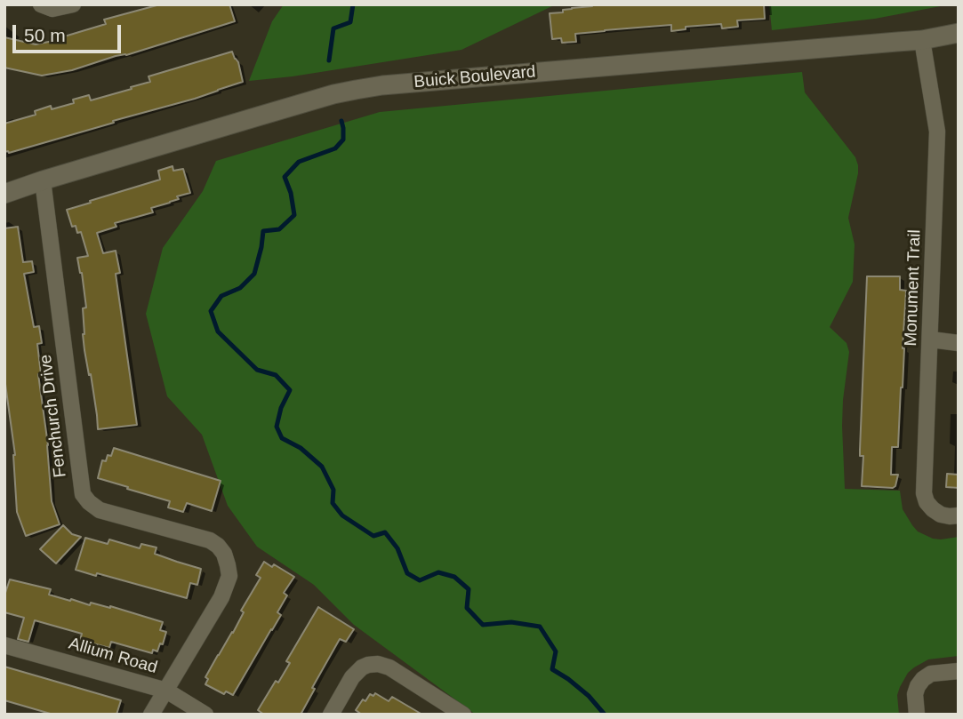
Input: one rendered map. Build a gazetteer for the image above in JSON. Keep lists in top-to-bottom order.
{
  "streets": {
    "street": [
      "Buick Boulevard",
      "Monument Trail",
      "Fenchurch Drive",
      "Allium Road"
    ]
  },
  "crossings": [
    ["Buick Boulevard", "Monument Trail"],
    ["Buick Boulevard", "Fenchurch Drive"],
    ["Fenchurch Drive", "Allium Road"]
  ],
  "scale_bar": "50 m"
}
